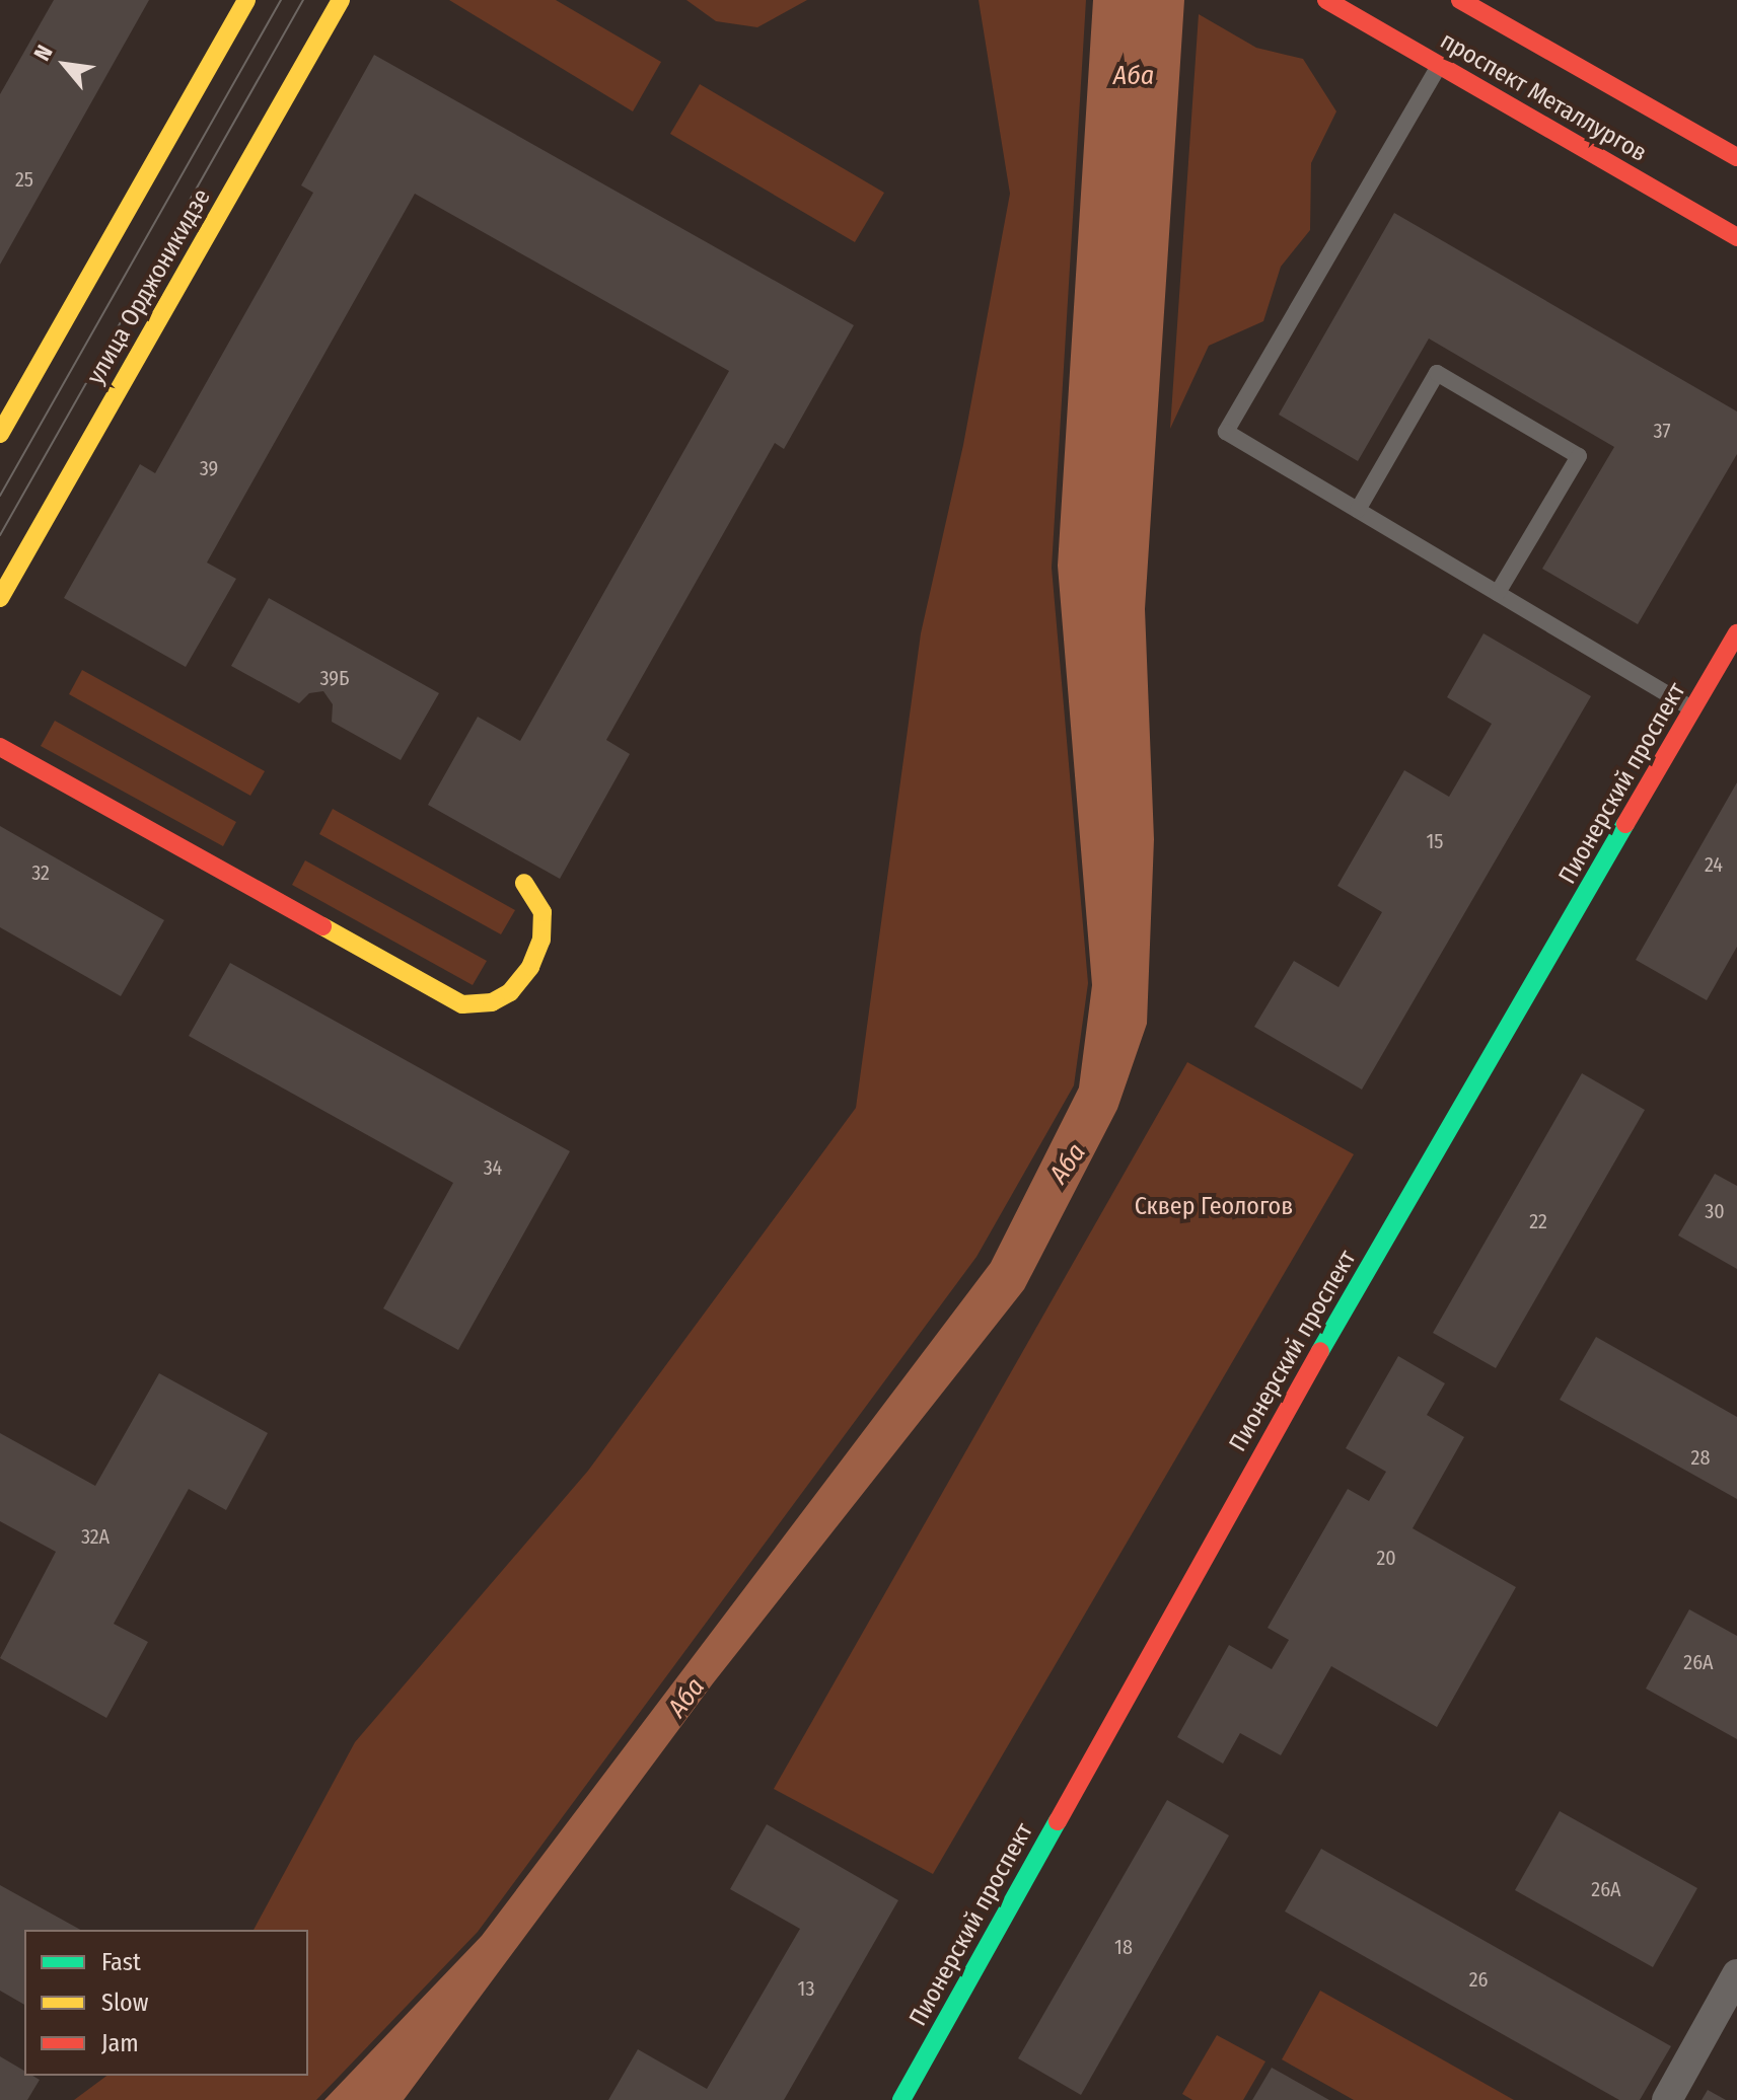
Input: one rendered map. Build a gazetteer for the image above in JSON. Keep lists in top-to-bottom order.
{
  "streets": {
    "street": ["проспект Металлургов", "улица Орджоникидзе", "Пионерский проспект"]
  },
  "water": ["Аба"],
  "parks": ["Сквер Геологов"],
  "house_numbers": [
    "25",
    "37",
    "39",
    "39Б",
    "15",
    "24",
    "32",
    "34",
    "30",
    "22",
    "28",
    "32А",
    "20",
    "26А",
    "26А",
    "18",
    "26",
    "13"
  ],
  "legend": ["Fast", "Slow", "Jam"],
  "north": "top left"
}
